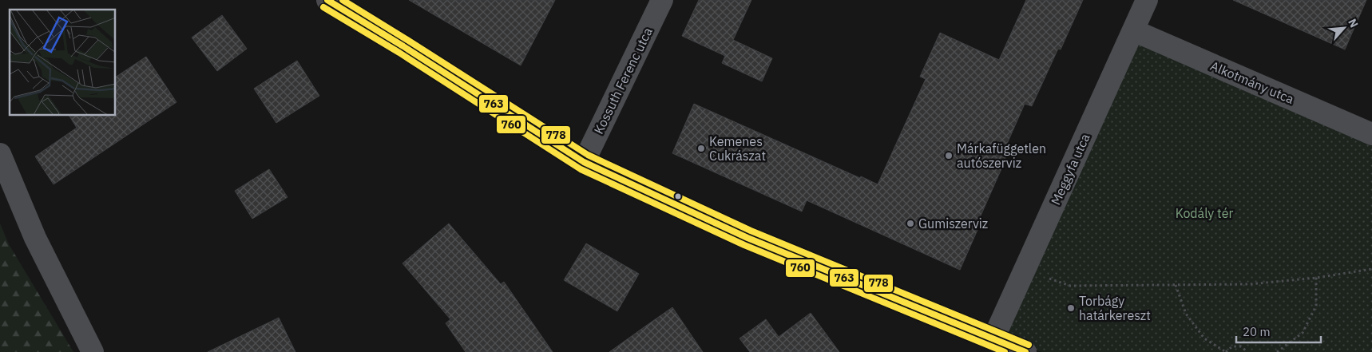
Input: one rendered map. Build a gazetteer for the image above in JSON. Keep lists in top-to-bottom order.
{
  "streets": {
    "street": ["Kossuth Ferenc utca", "Alkotmány utca", "Meggyfa utca"]
  },
  "crossings": [
    ["Alkotmány utca", "Meggyfa utca"]
  ],
  "parks": ["Kodály tér"],
  "places": [
    "Kemenes Cukrászat",
    "Márkafüggetlen autószerviz",
    "Gumiszerviz",
    "Torbágy határkereszt"
  ],
  "lines": ["transit line 763", "transit line 778", "transit line 760"],
  "scale_bar": "20 m",
  "north": "top right"
}
